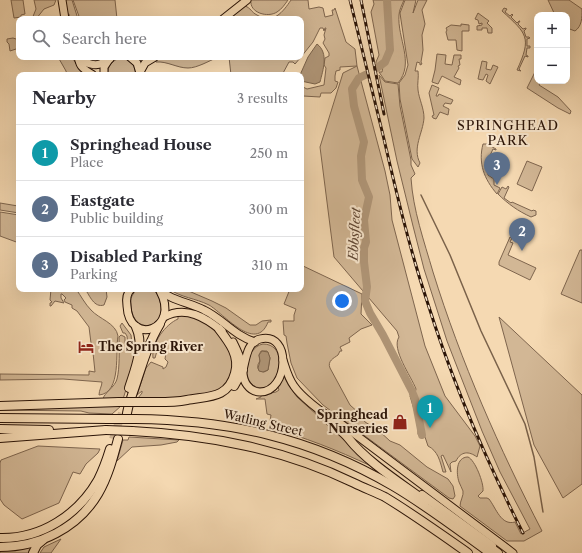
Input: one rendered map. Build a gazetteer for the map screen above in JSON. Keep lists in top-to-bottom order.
{
  "streets": {
    "highway": ["Watling Street"]
  },
  "districts": ["SPRINGHEAD PARK"],
  "water": ["Ebbsfleet"],
  "places": {
    "hotel": ["The Spring River"],
    "shop": ["Springhead Nurseries"]
  },
  "page": {
    "map_buttons": ["+", "−"],
    "search": "Search here",
    "heading": ["Nearby", "3 results"],
    "list": [
      {
        "mark": "1",
        "name": "Springhead House",
        "note": "Place",
        "value": "250 m"
      },
      {
        "mark": "2",
        "name": "Eastgate",
        "note": "Public building",
        "value": "300 m"
      },
      {
        "mark": "3",
        "name": "Disabled Parking",
        "note": "Parking",
        "value": "310 m"
      }
    ],
    "pins": ["3", "2", "1"]
  }
}
